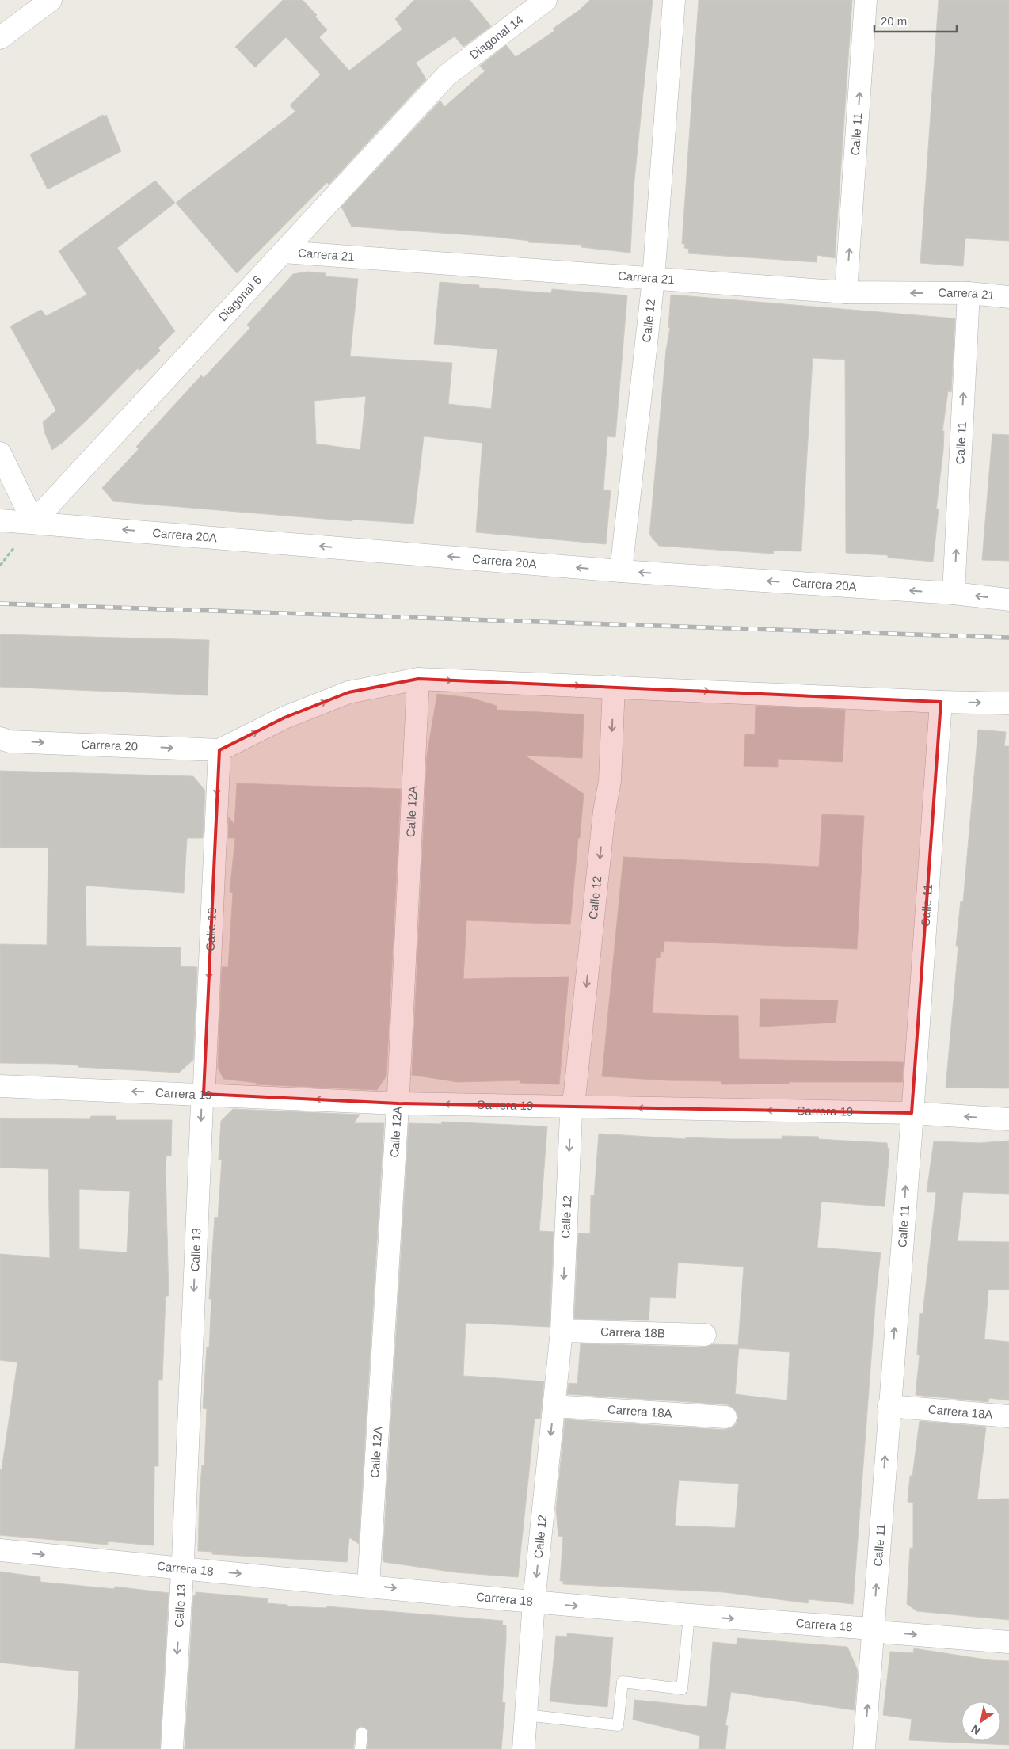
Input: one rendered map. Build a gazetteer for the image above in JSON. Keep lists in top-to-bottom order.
{
  "streets": {
    "street": [
      "Diagonal 14",
      "Calle 11",
      "Carrera 21",
      "Diagonal 6",
      "Calle 12",
      "Carrera 20A",
      "Carrera 20",
      "Calle 12A",
      "Calle 13",
      "Carrera 19",
      "Carrera 18B",
      "Carrera 18A",
      "Carrera 18"
    ]
  },
  "crossings": [
    ["Diagonal 14", "Diagonal 6"],
    ["Calle 11", "Carrera 21"],
    ["Calle 11", "Carrera 20A"],
    ["Calle 11", "Carrera 19"],
    ["Calle 11", "Carrera 18A"],
    ["Calle 11", "Carrera 18"],
    ["Carrera 21", "Diagonal 6"],
    ["Carrera 21", "Calle 12"],
    ["Diagonal 6", "Carrera 20A"],
    ["Calle 12", "Carrera 20A"],
    ["Calle 12", "Carrera 19"],
    ["Calle 12", "Carrera 18B"],
    ["Calle 12", "Carrera 18A"],
    ["Calle 12", "Carrera 18"],
    ["Carrera 20", "Calle 13"],
    ["Calle 12A", "Carrera 19"],
    ["Calle 12A", "Carrera 18"],
    ["Calle 13", "Carrera 19"],
    ["Calle 13", "Carrera 18"]
  ],
  "one_way": [
    "Calle 11",
    "Calle 12",
    "Carrera 20",
    "Calle 13",
    "Carrera 19",
    "Carrera 18"
  ],
  "scale_bar": "20 m",
  "north": "bottom left"
}
